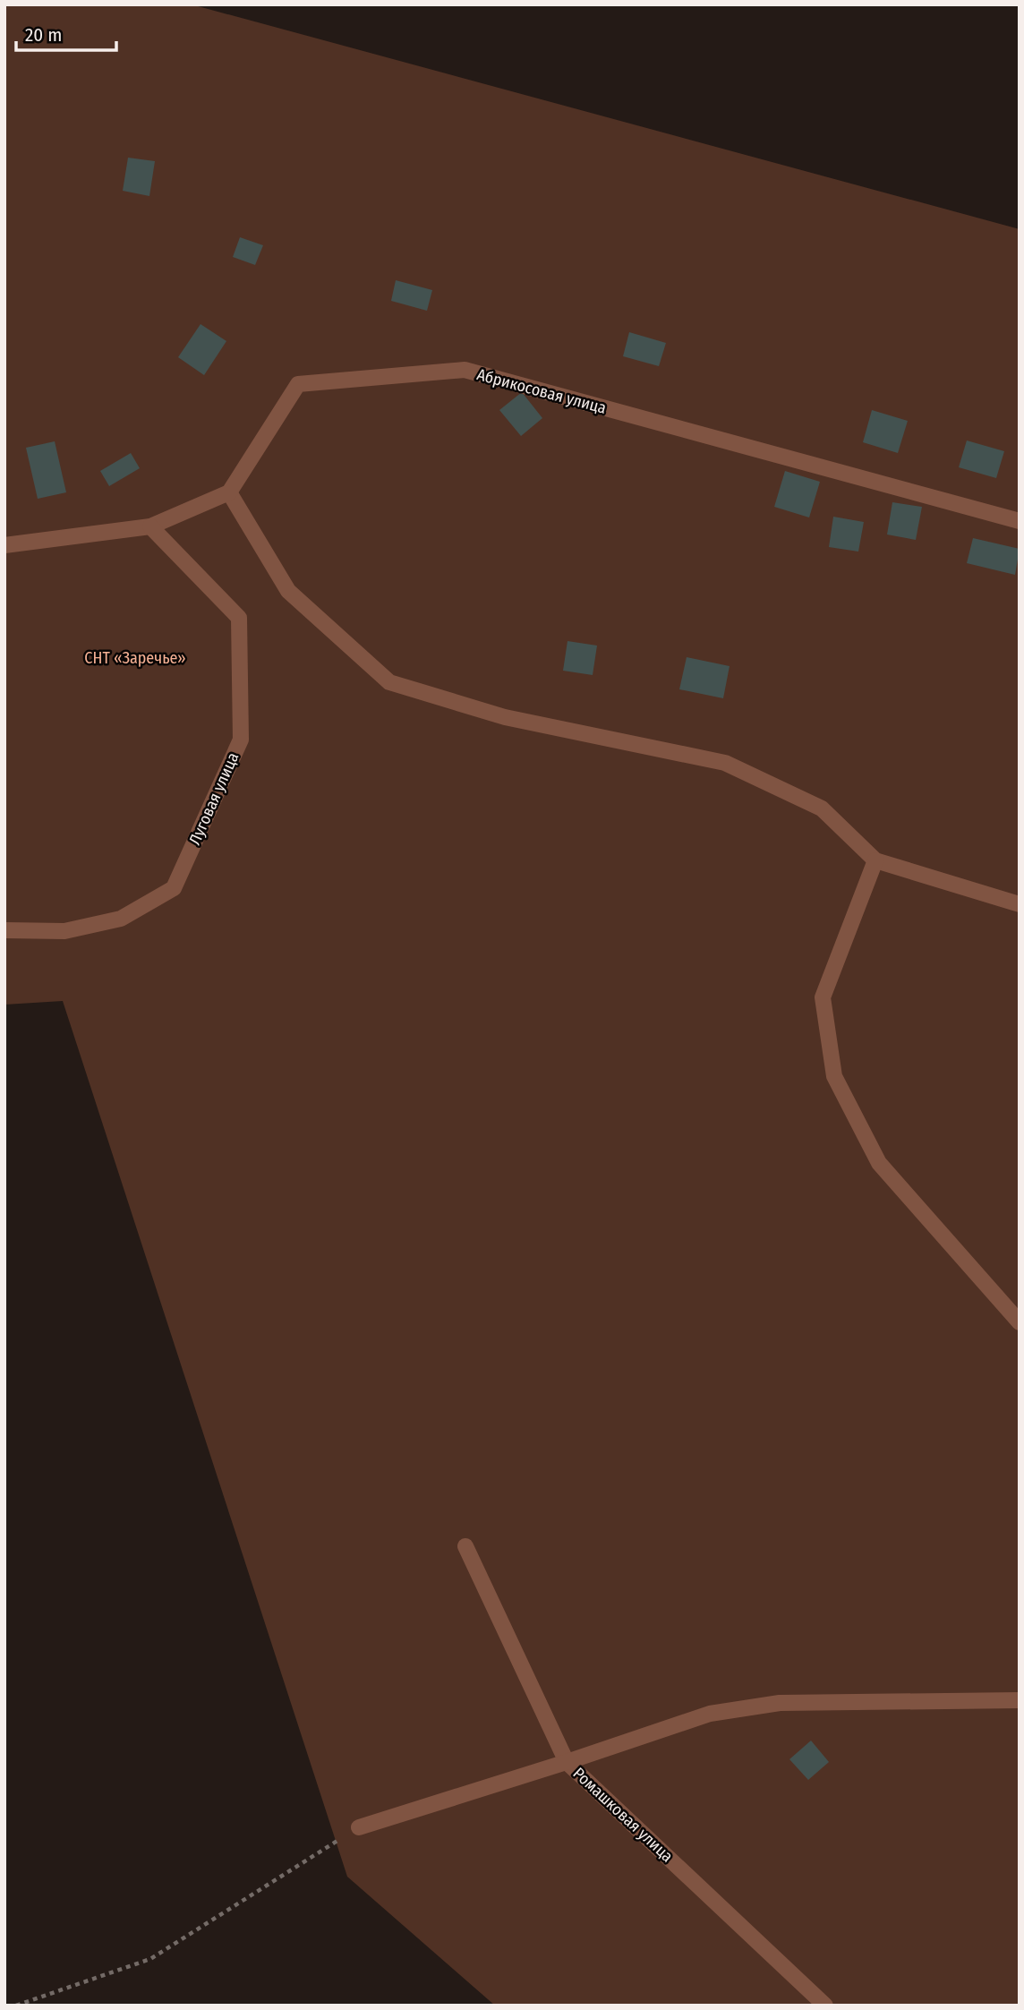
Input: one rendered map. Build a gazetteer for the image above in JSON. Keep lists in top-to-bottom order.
{
  "streets": {
    "street": ["Абрикосовая улица", "Луговая улица", "Ромашковая улица"]
  },
  "parks": ["СНТ «Заречье»"],
  "scale_bar": "20 m"
}
